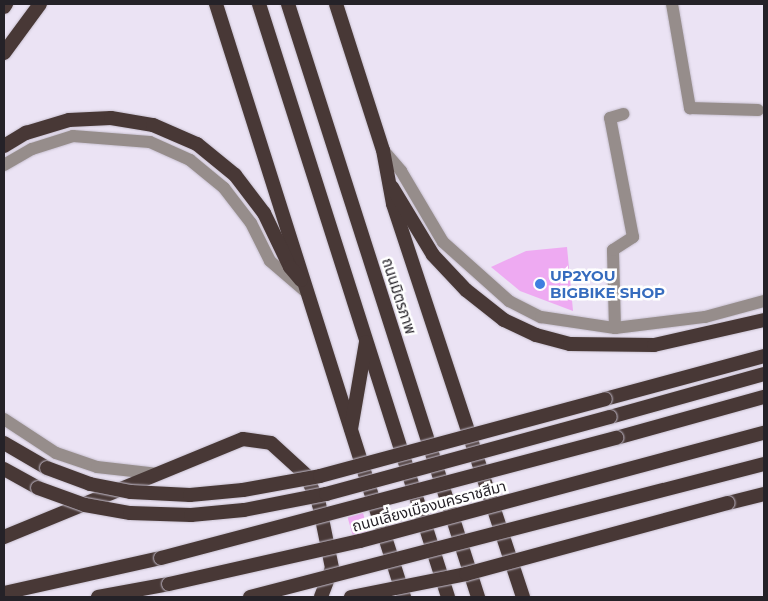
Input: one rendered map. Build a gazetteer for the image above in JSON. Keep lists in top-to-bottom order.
{
  "streets": {
    "highway": ["ถนนมิตรภาพ", "ถนนเลี่ยงเมืองนครราชสีมา"]
  },
  "places": ["UP2YOU BIGBIKE SHOP"]
}
